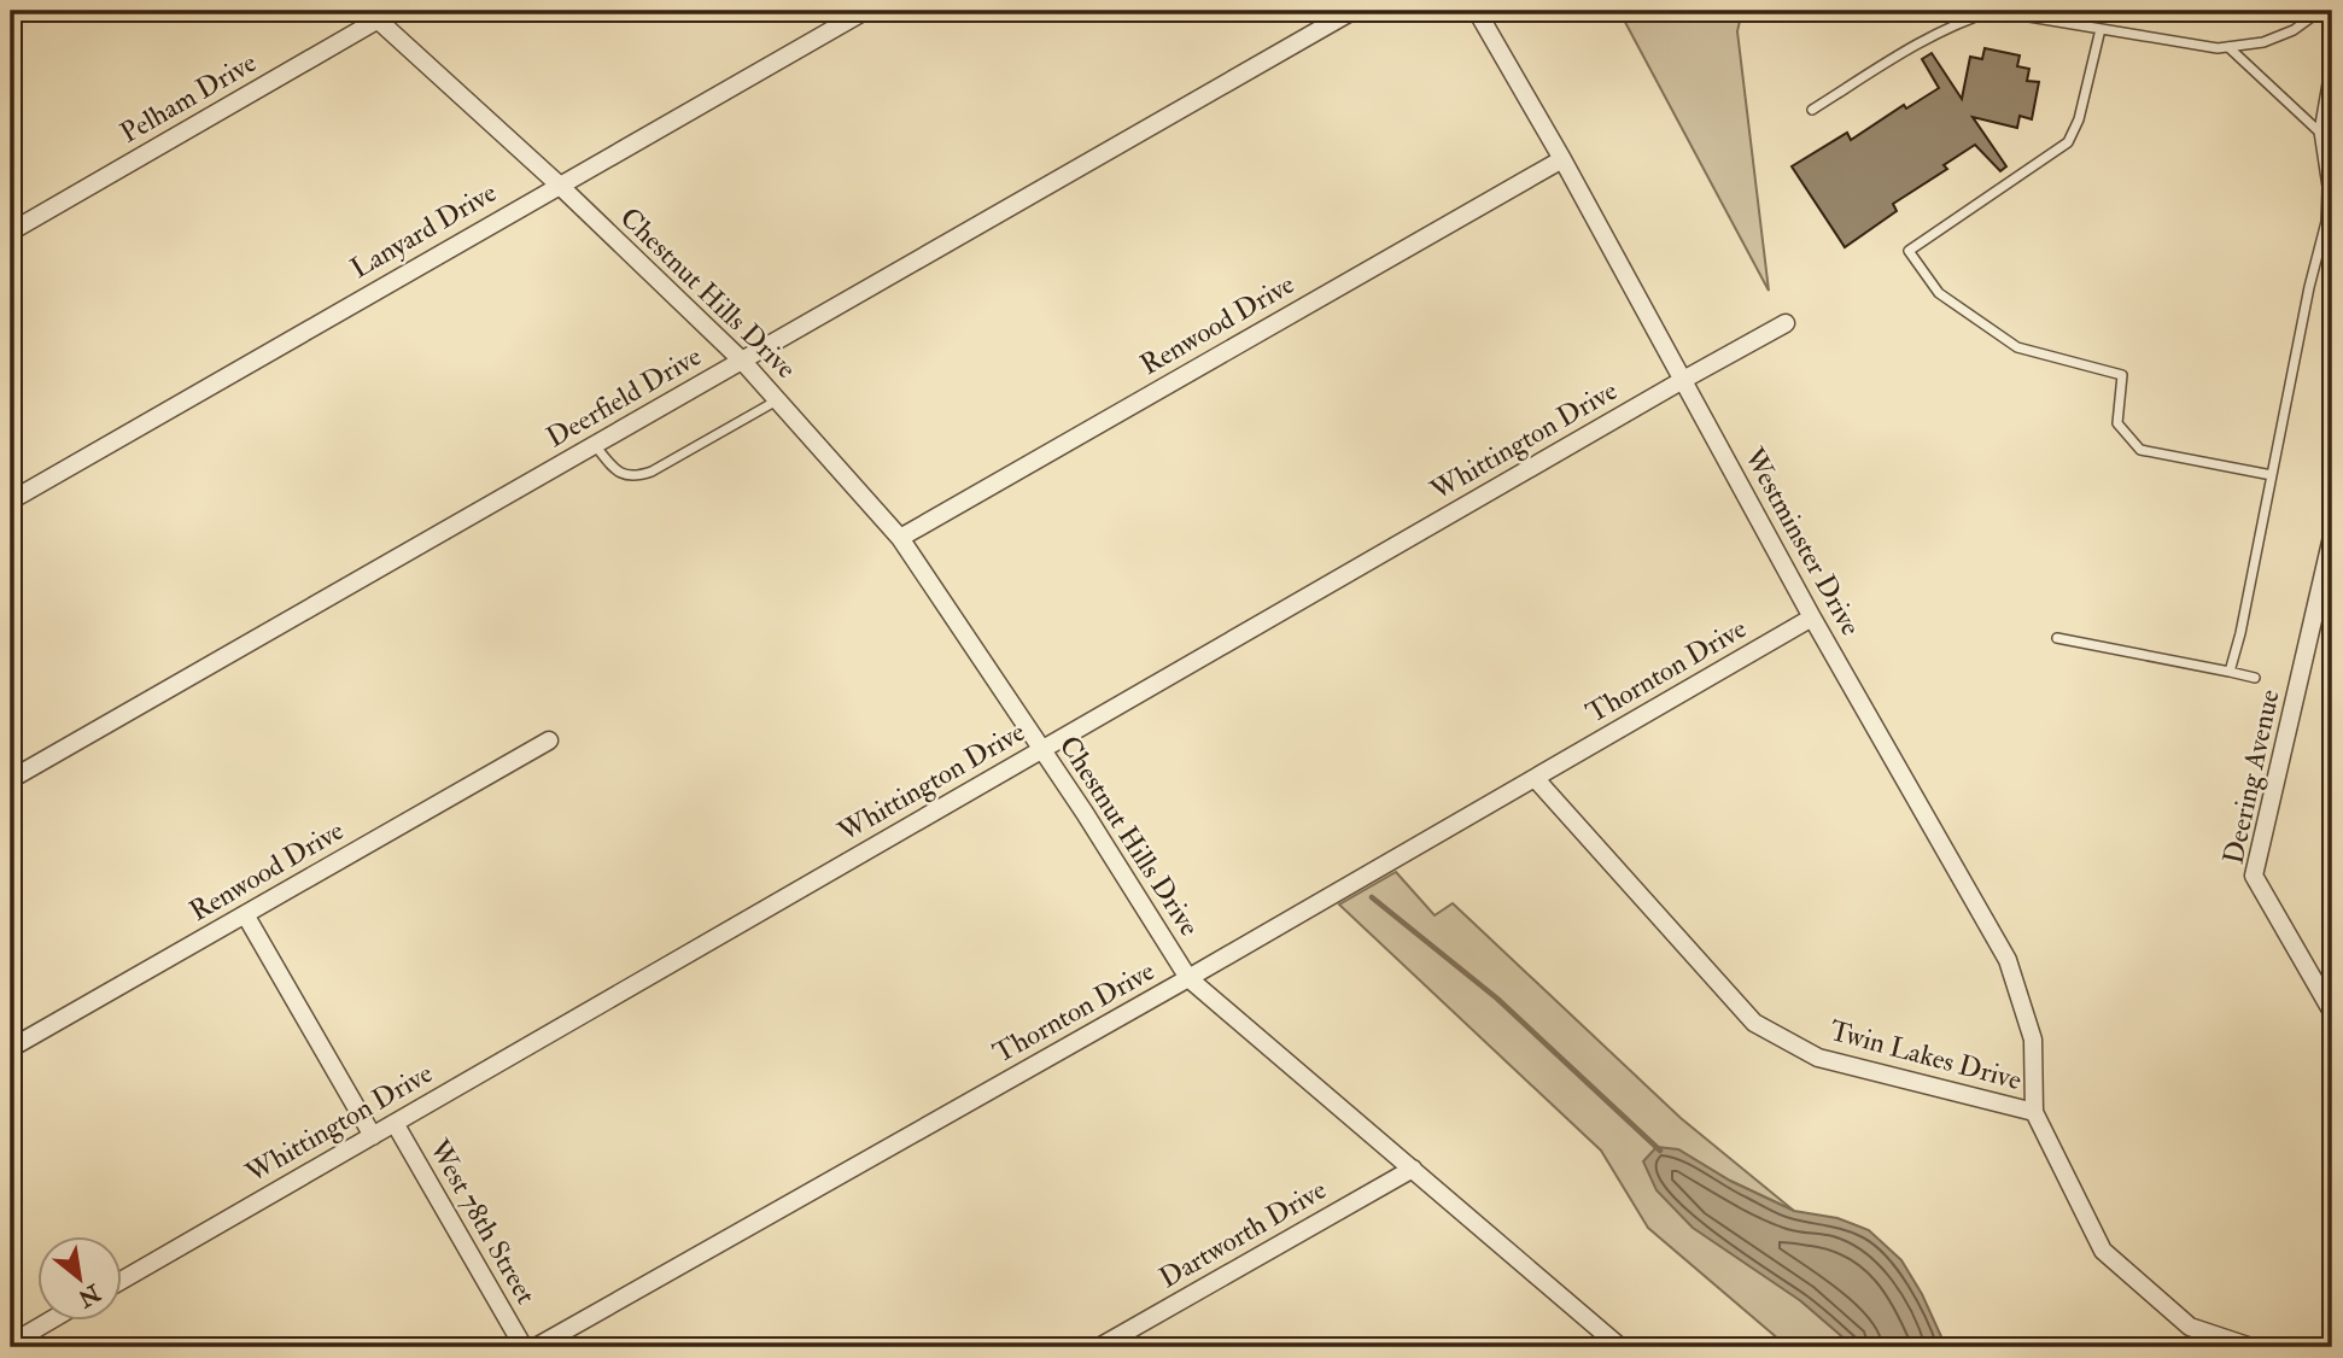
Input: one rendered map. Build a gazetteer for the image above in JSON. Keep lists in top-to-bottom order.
{
  "streets": {
    "street": [
      "Pelham Drive",
      "Lanyard Drive",
      "Chestnut Hills Drive",
      "Renwood Drive",
      "Deerfield Drive",
      "Whittington Drive",
      "Westminster Drive",
      "Thornton Drive",
      "Deering Avenue",
      "Twin Lakes Drive",
      "West 78th Street",
      "Dartworth Drive"
    ]
  },
  "crossings": [
    ["Pelham Drive", "Chestnut Hills Drive"],
    ["Lanyard Drive", "Chestnut Hills Drive"],
    ["Chestnut Hills Drive", "Renwood Drive"],
    ["Chestnut Hills Drive", "Deerfield Drive"],
    ["Chestnut Hills Drive", "Whittington Drive"],
    ["Chestnut Hills Drive", "Thornton Drive"],
    ["Chestnut Hills Drive", "Dartworth Drive"],
    ["Renwood Drive", "Westminster Drive"],
    ["Whittington Drive", "Westminster Drive"],
    ["Whittington Drive", "West 78th Street"],
    ["Westminster Drive", "Thornton Drive"],
    ["Westminster Drive", "Twin Lakes Drive"],
    ["Thornton Drive", "Twin Lakes Drive"]
  ],
  "north": "bottom right"
}
